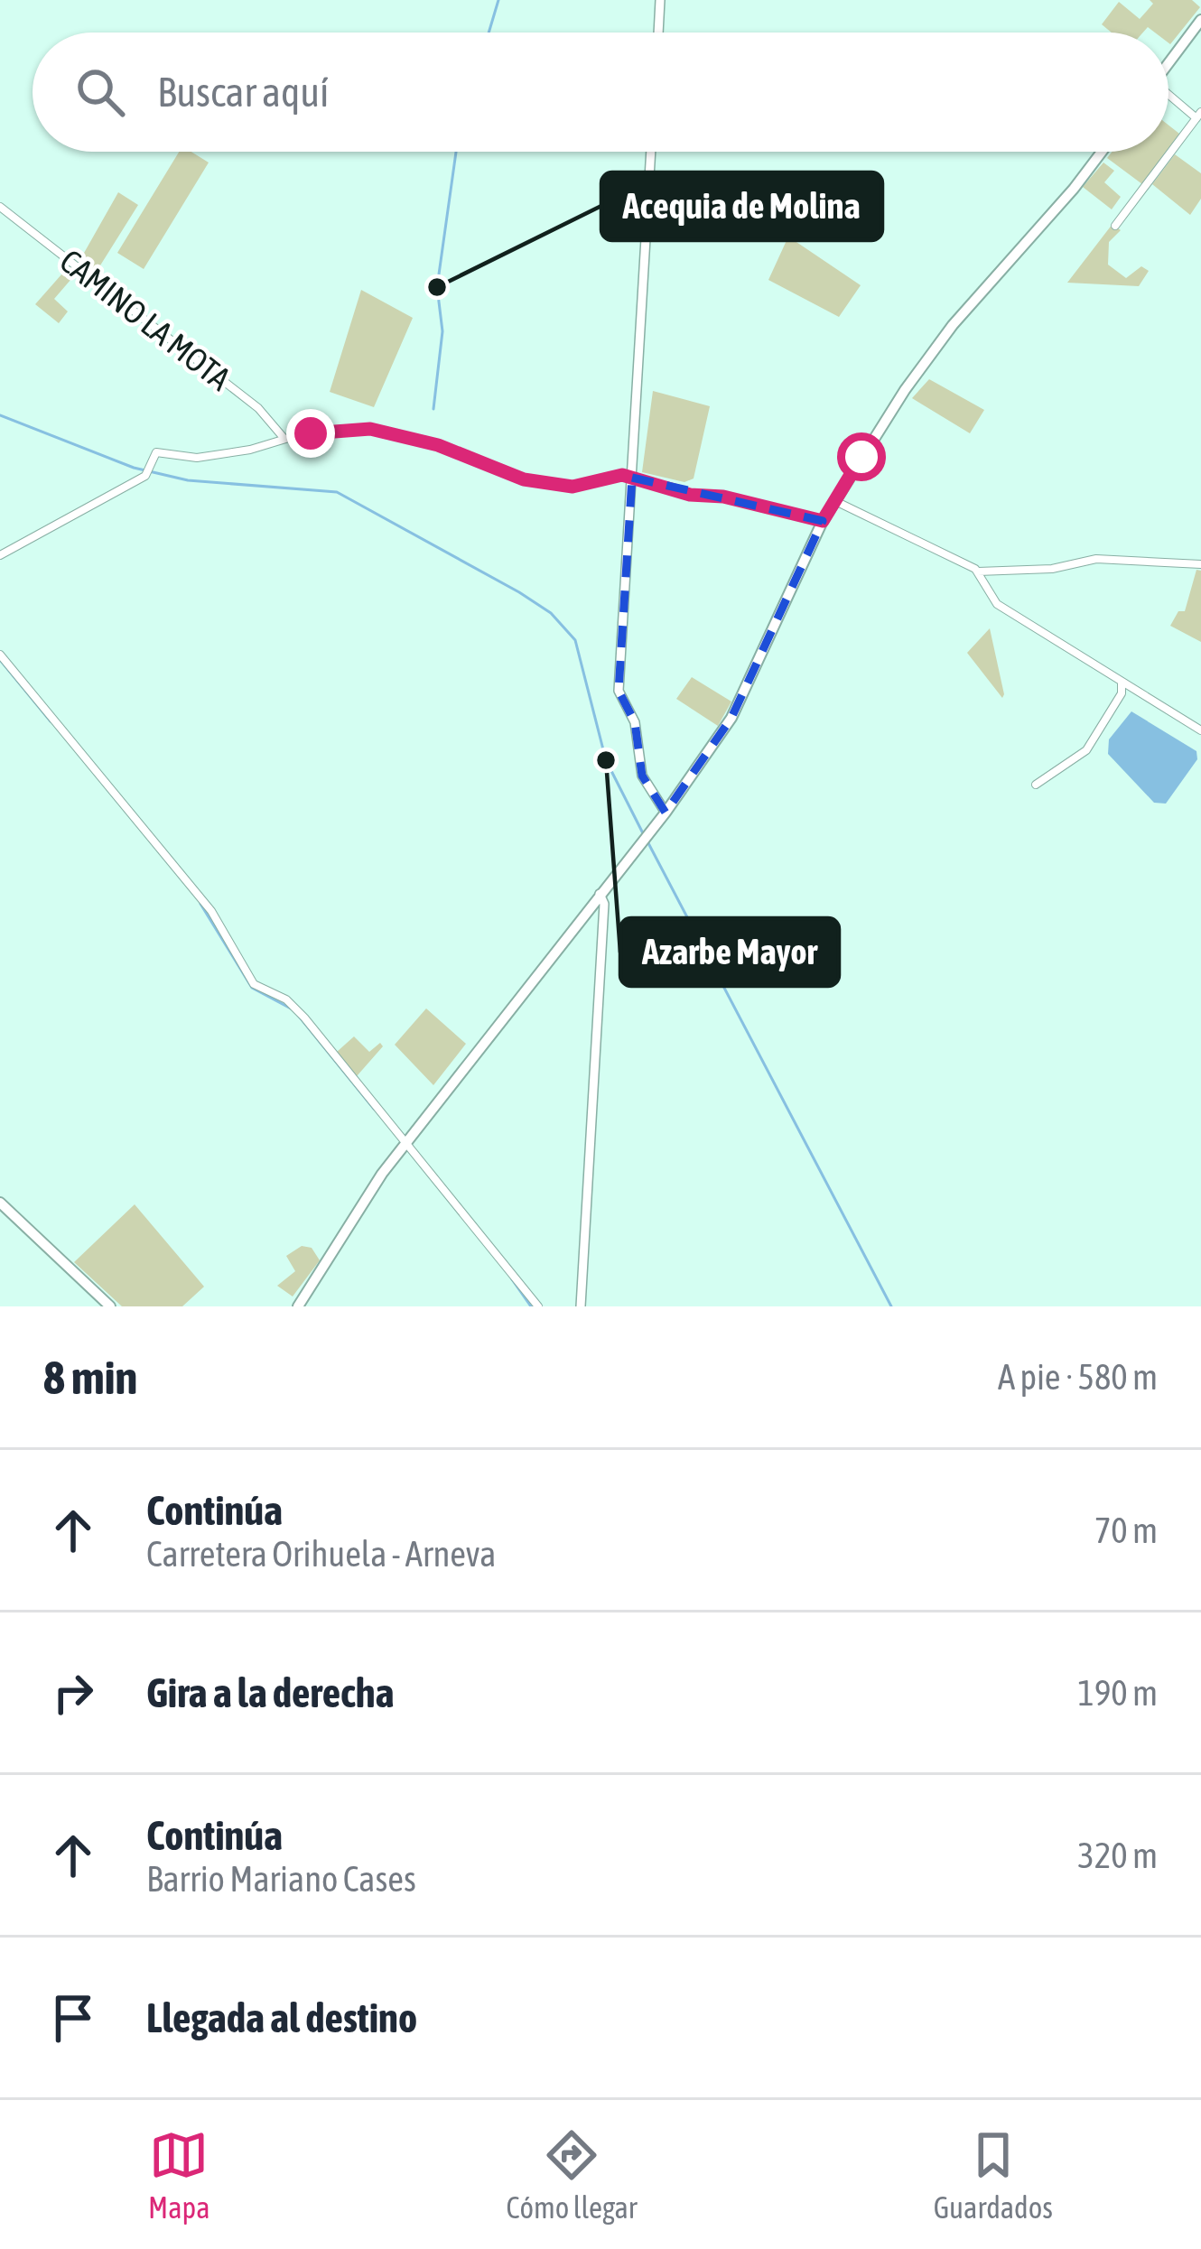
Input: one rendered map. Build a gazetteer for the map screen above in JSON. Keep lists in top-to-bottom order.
{
  "streets": {
    "street": ["CAMINO LA MOTA"]
  },
  "places": ["Acequia de Molina", "Azarbe Mayor"],
  "page": {
    "search": "Buscar aquí",
    "heading": ["8 min", "A pie · 580 m"],
    "list": [
      ["Continúa", "Carretera Orihuela - Arneva", "70 m"],
      ["Gira a la derecha", "190 m"],
      ["Continúa", "Barrio Mariano Cases", "320 m"],
      "Llegada al destino"
    ],
    "nav": ["Mapa", "Cómo llegar", "Guardados"]
  }
}
